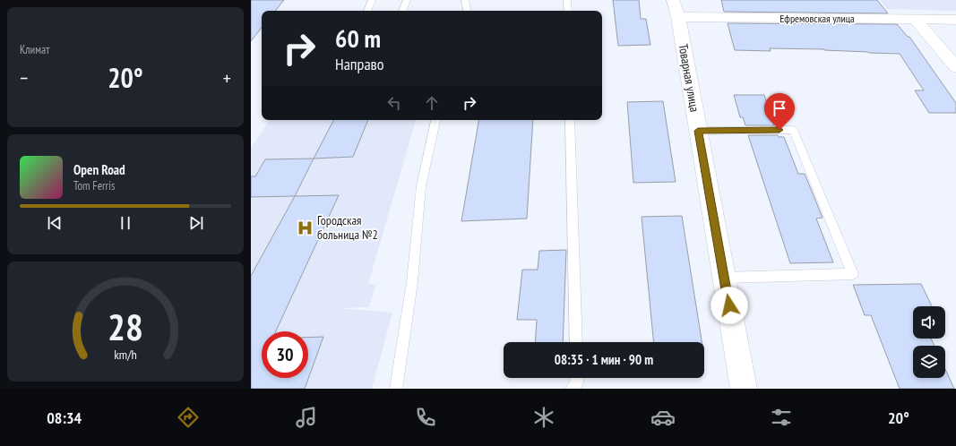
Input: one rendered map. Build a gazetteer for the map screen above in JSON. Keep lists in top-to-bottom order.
{
  "streets": {
    "street": ["Ефремовская улица", "Товарная улица"]
  },
  "crossings": [
    ["Ефремовская улица", "Товарная улица"]
  ],
  "places": {
    "hospital": ["Городская больница №2"]
  },
  "page": {
    "tile": "Климат",
    "turn": ["60 m", "Направо"],
    "heat": ["−", "20°", "+"],
    "song": ["Open Road", "Tom Ferris"],
    "limit": "30",
    "trip": "08:35 · 1 мин · 90 m",
    "tabs": ["08:34", "20°"],
    "gauge": ["28", "km/h"]
  }
}
